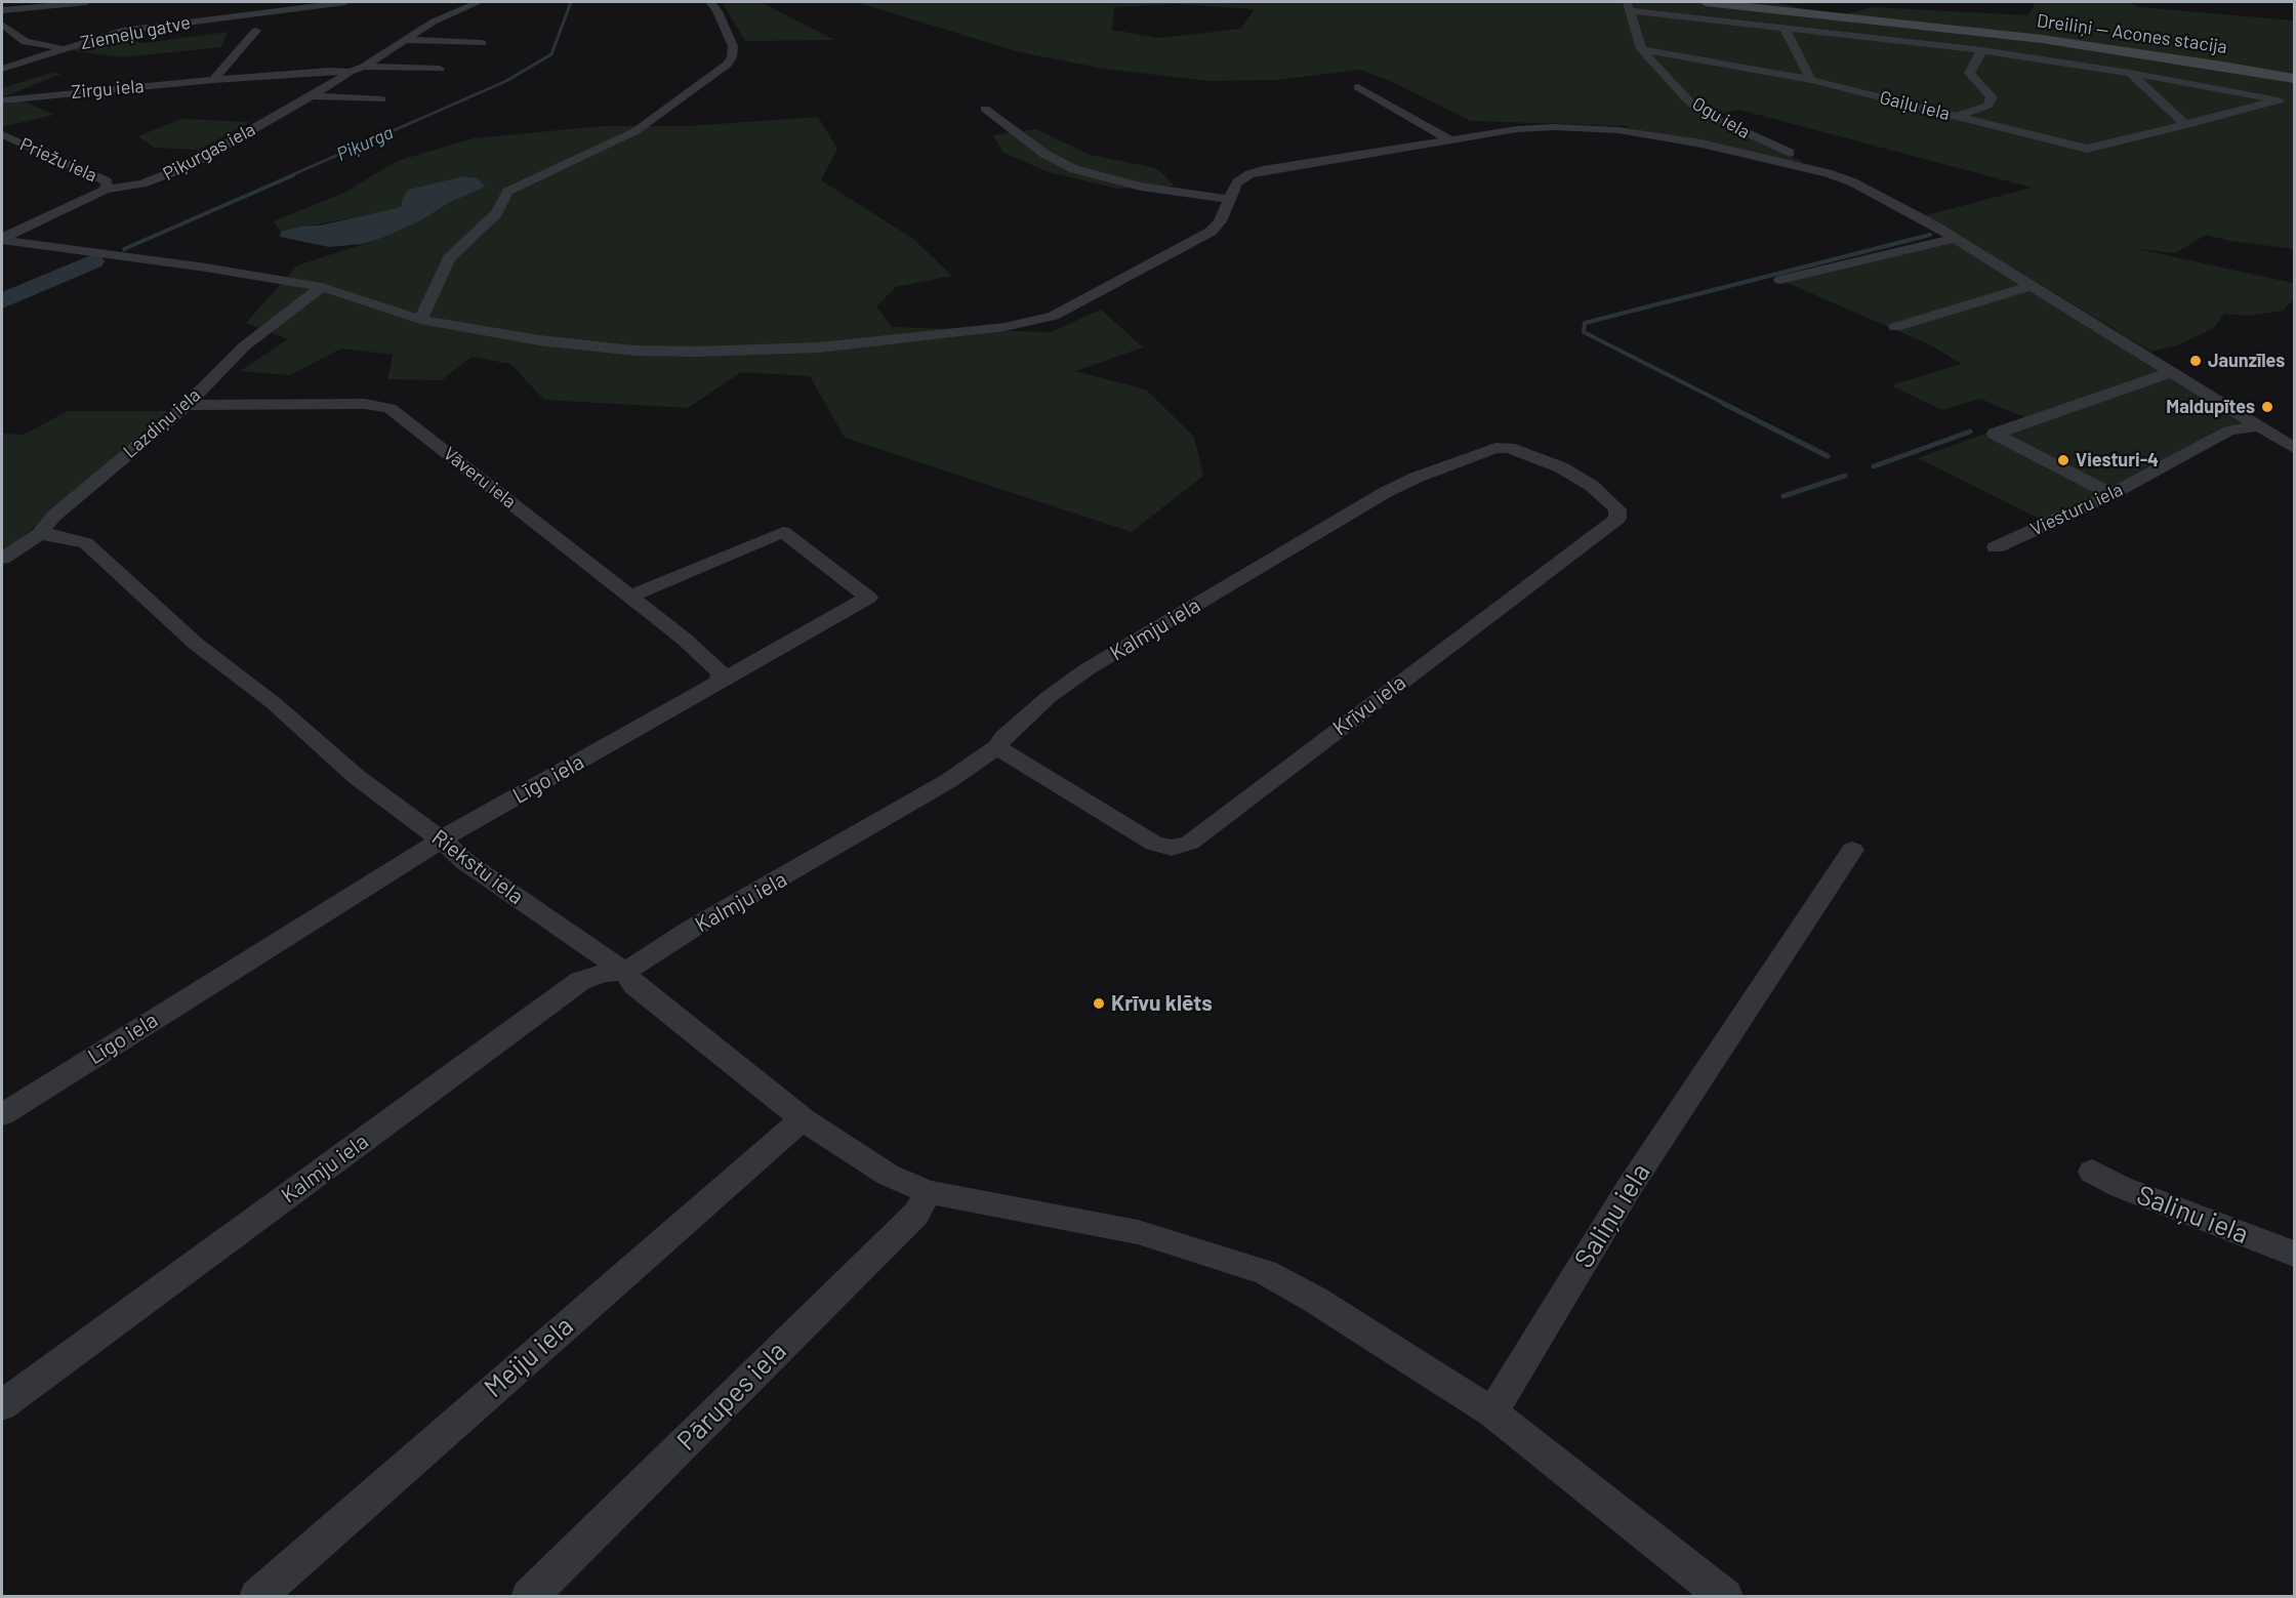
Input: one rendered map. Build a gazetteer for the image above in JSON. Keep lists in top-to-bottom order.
{
  "streets": {
    "street": [
      "Ziemeļu gatve",
      "Dreiliņi — Acones stacija",
      "Zirgu iela",
      "Gaiļu iela",
      "Ogu iela",
      "Piķurgas iela",
      "Priežu iela",
      "Lazdiņu iela",
      "Vāveru iela",
      "Viesturu iela",
      "Kalmju iela",
      "Krīvu iela",
      "Līgo iela",
      "Riekstu iela",
      "Saliņu iela",
      "Meiju iela",
      "Pārupes iela"
    ]
  },
  "crossings": [
    ["Zirgu iela", "Piķurgas iela"],
    ["Gaiļu iela", "Ogu iela"],
    ["Piķurgas iela", "Priežu iela"],
    ["Lazdiņu iela", "Vāveru iela"],
    ["Lazdiņu iela", "Riekstu iela"],
    ["Vāveru iela", "Līgo iela"],
    ["Kalmju iela", "Krīvu iela"],
    ["Kalmju iela", "Riekstu iela"],
    ["Līgo iela", "Riekstu iela"],
    ["Riekstu iela", "Saliņu iela"],
    ["Riekstu iela", "Meiju iela"],
    ["Riekstu iela", "Pārupes iela"]
  ],
  "water": ["Piķurga"],
  "places": [
    "Jaunzīles",
    "Maldupītes",
    "Viesturi-4",
    "Krīvu klēts"
  ]
}
